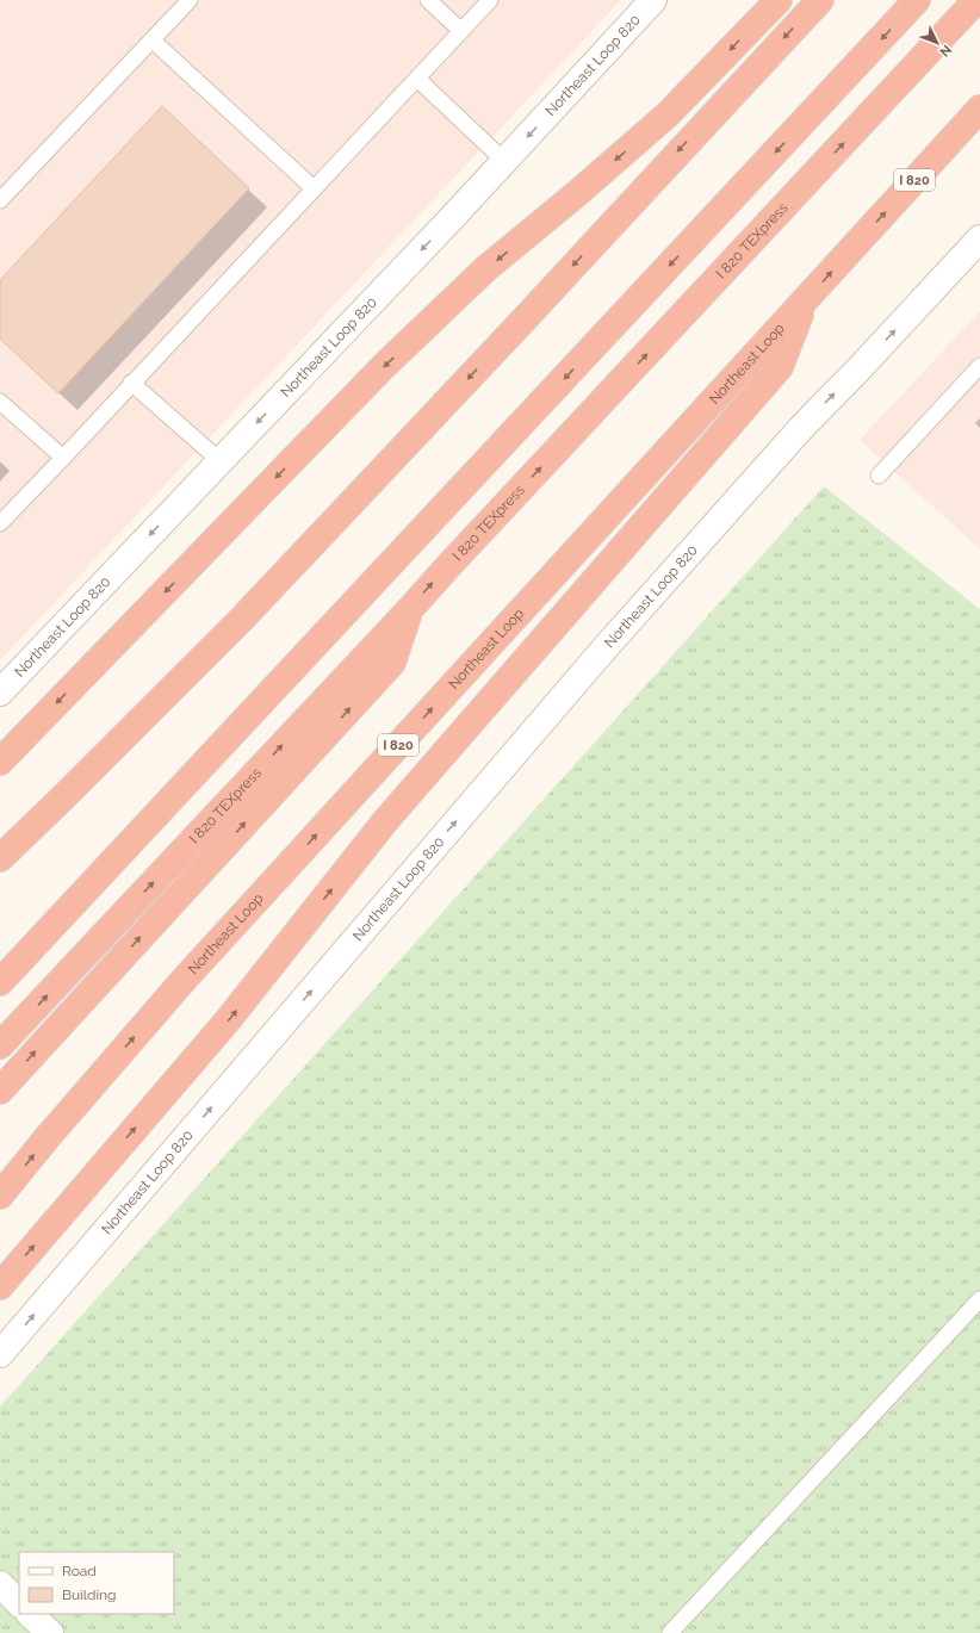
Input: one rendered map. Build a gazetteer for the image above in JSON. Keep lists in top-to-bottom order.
{
  "streets": {
    "highway": ["I 820", "I 820 TEXpress", "Northeast Loop"],
    "main road": ["Northeast Loop 820"]
  },
  "legend": ["Road", "Building"],
  "north": "bottom right"
}
